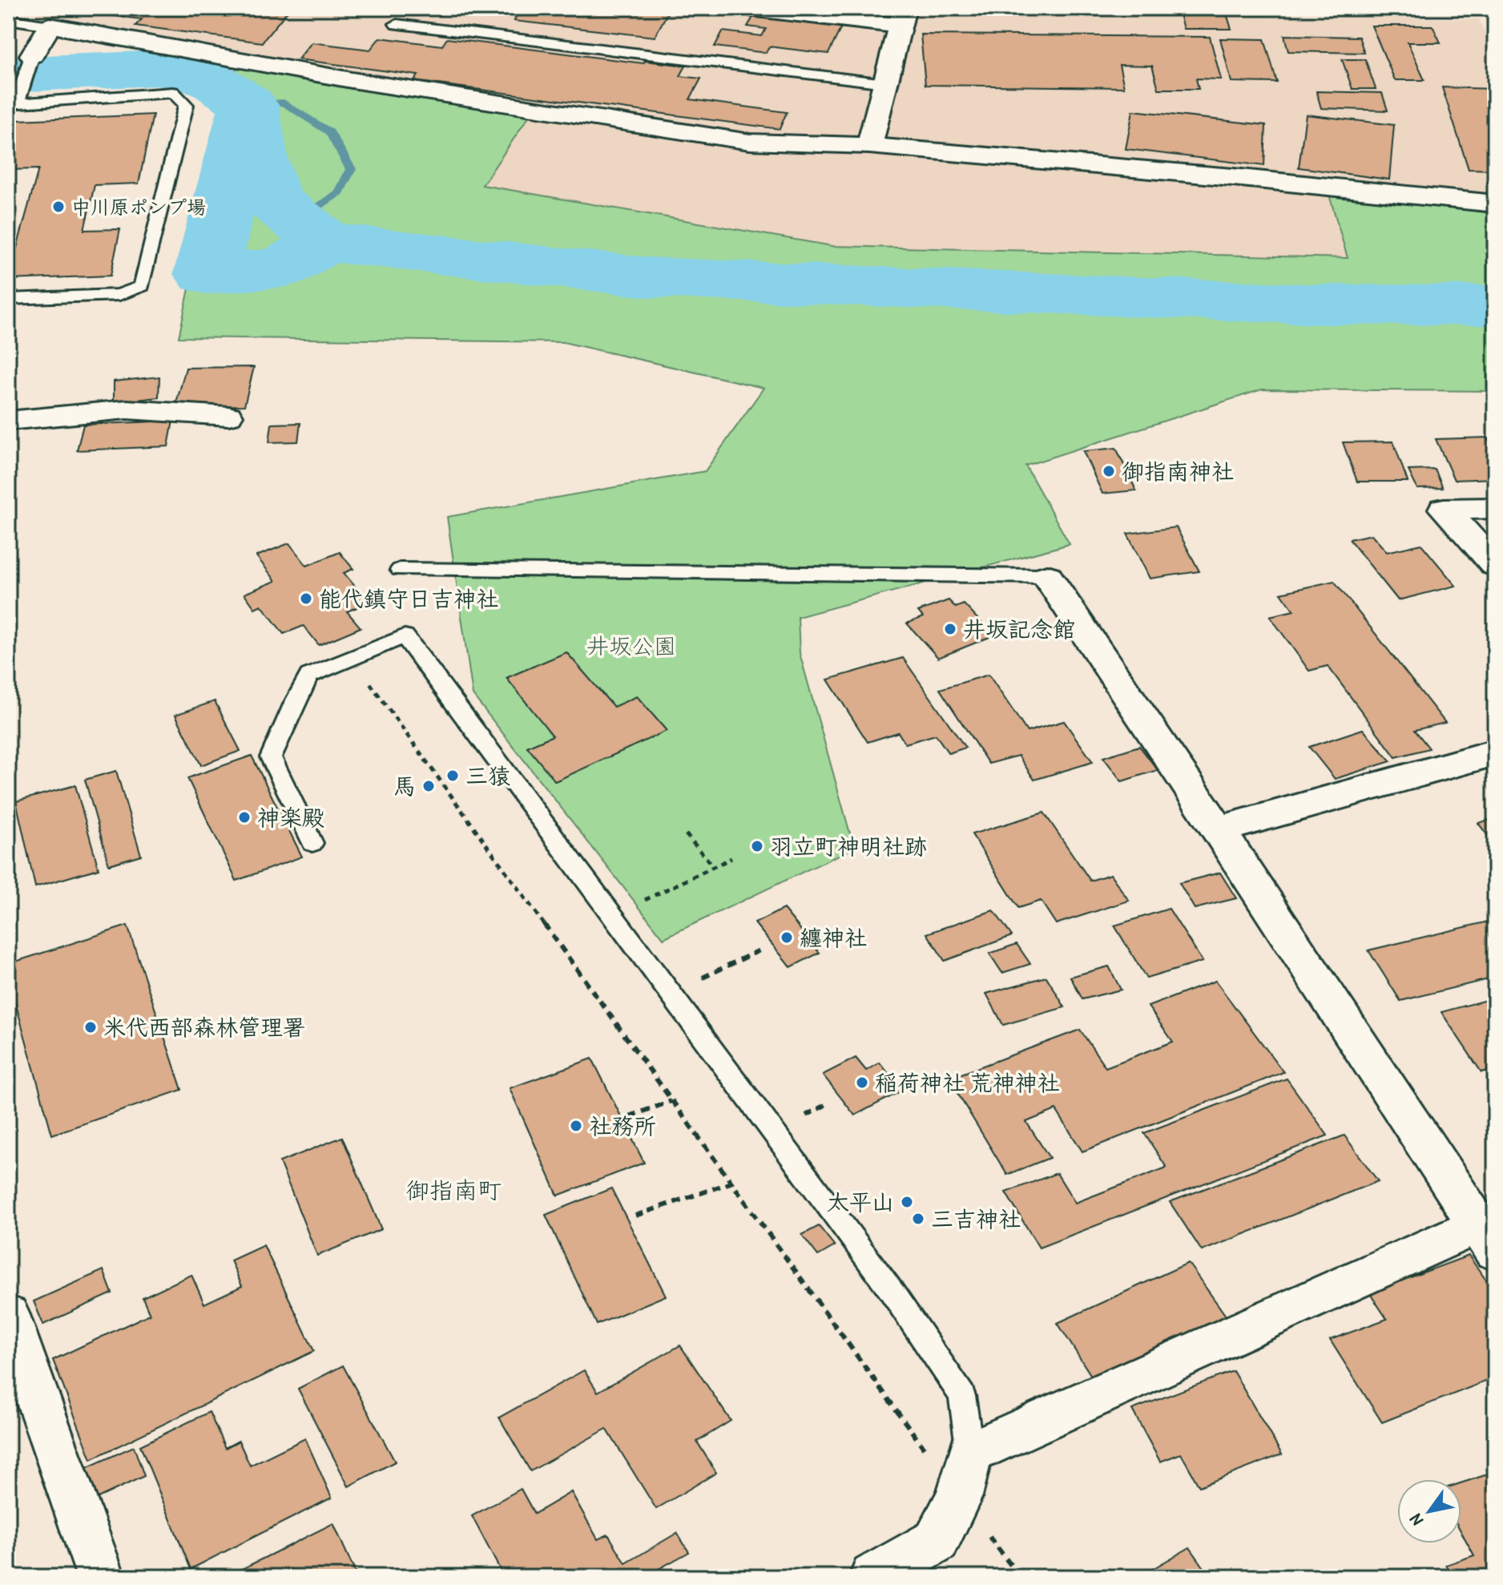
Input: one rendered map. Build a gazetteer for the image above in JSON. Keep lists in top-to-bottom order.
{
  "districts": ["御指南町"],
  "parks": ["井坂公園"],
  "places": [
    "中川原ポンプ場",
    "御指南神社",
    "能代鎮守日吉神社",
    "井坂記念館",
    "三猿",
    "馬",
    "神楽殿",
    "羽立町神明社跡",
    "纏神社",
    "米代西部森林管理署",
    "稲荷神社 荒神神社",
    "社務所",
    "太平山",
    "三吉神社"
  ],
  "north": "bottom left"
}
